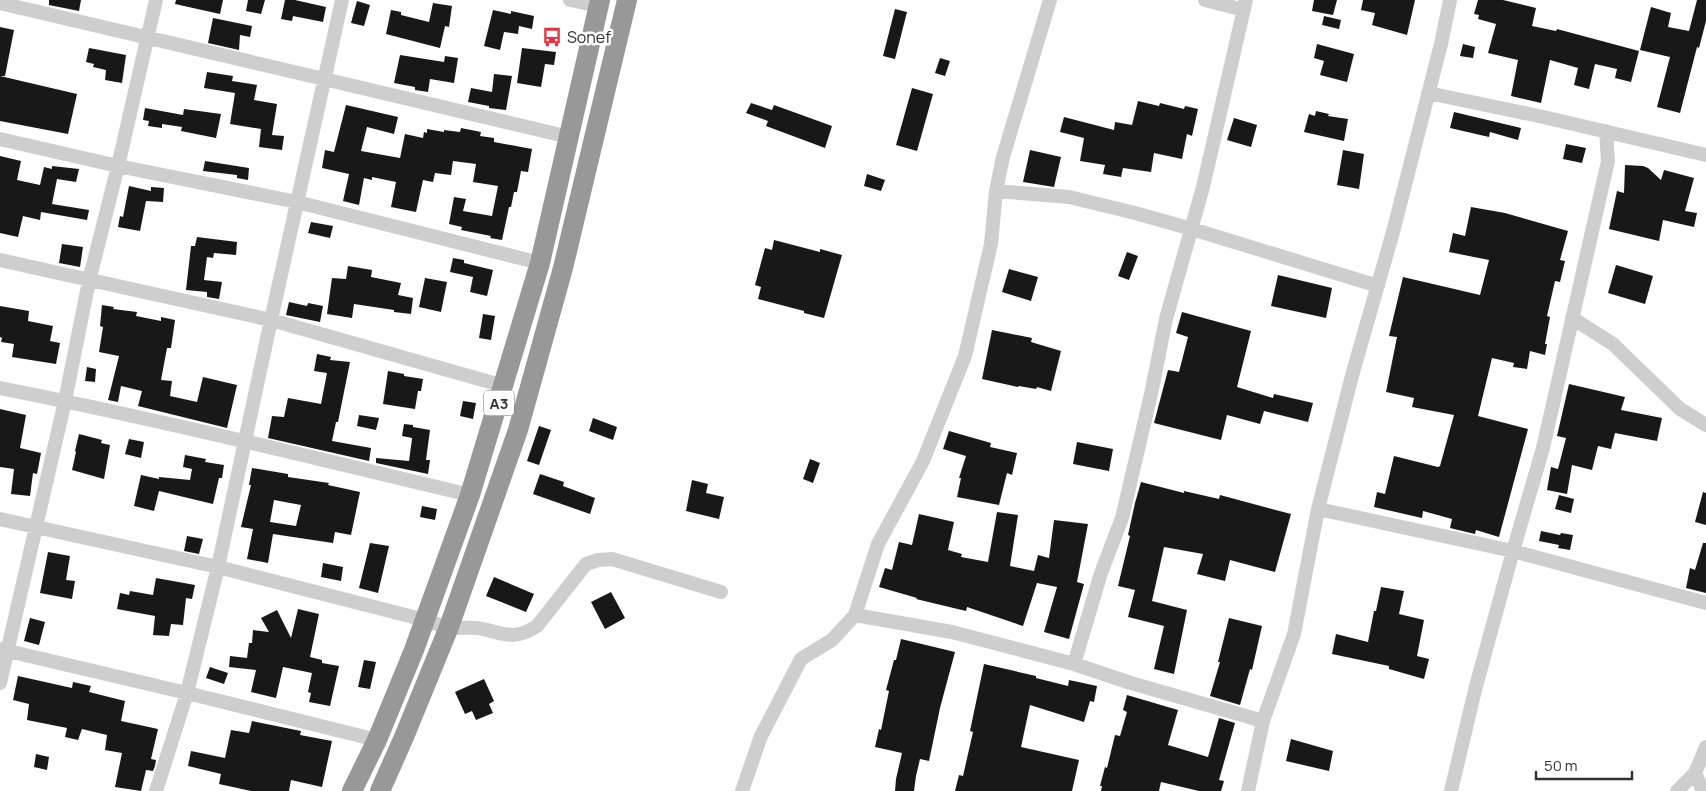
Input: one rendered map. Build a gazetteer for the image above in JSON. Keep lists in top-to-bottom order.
{
  "streets": {
    "highway": ["A3"]
  },
  "places": {
    "bus stop": ["Sonef"]
  },
  "scale_bar": "50 m"
}
